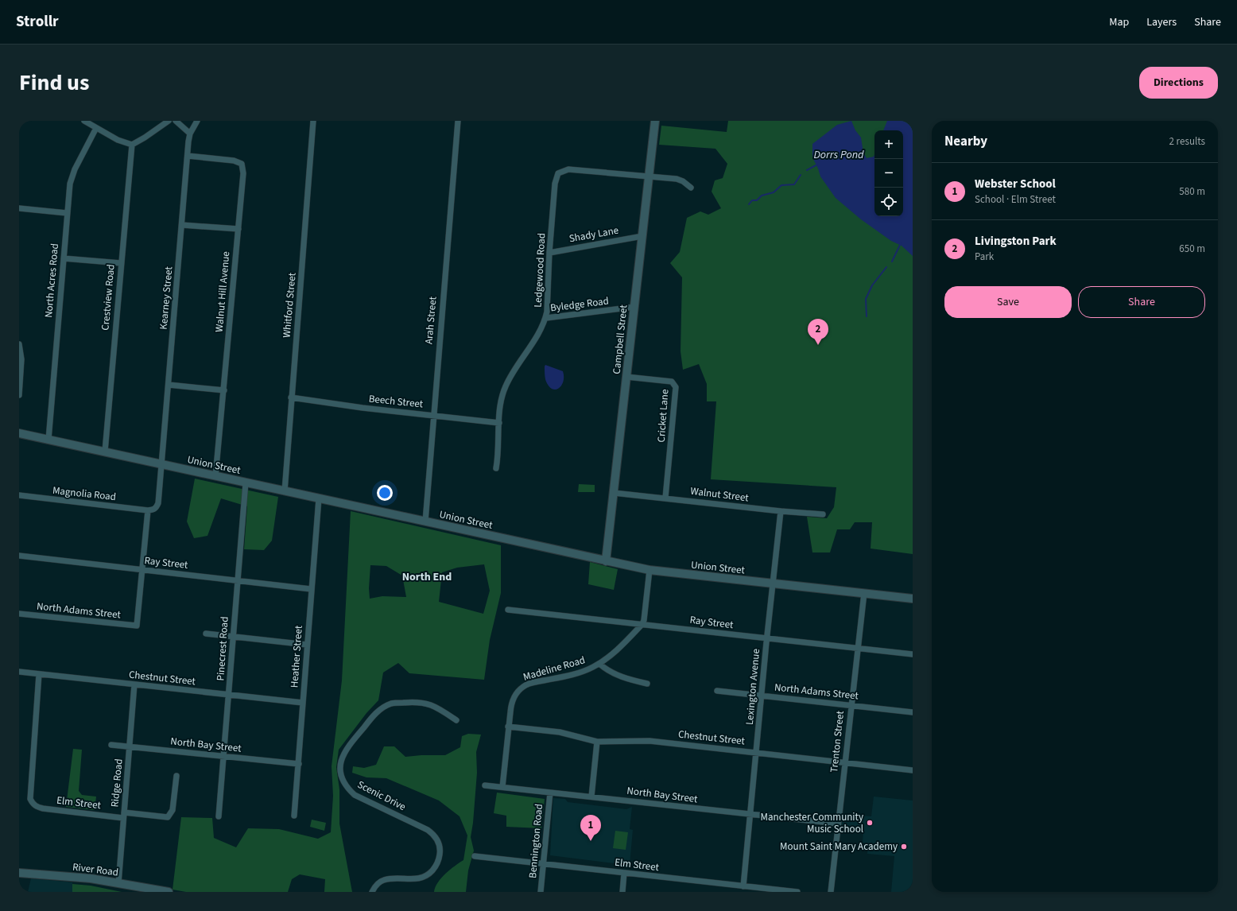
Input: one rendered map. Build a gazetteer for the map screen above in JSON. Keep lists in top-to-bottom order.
{
  "streets": {
    "street": [
      "Shady Lane",
      "Ledgewood Road",
      "North Acres Road",
      "Walnut Hill Avenue",
      "Crestview Road",
      "Kearney Street",
      "Byledge Road",
      "Whitford Street",
      "Arah Street",
      "Campbell Street",
      "Beech Street",
      "Cricket Lane",
      "Union Street",
      "Magnolia Road",
      "Walnut Street",
      "Ray Street",
      "North Adams Street",
      "Pinecrest Road",
      "Heather Street",
      "Madeline Road",
      "Chestnut Street",
      "Lexington Avenue",
      "Trenton Street",
      "North Bay Street",
      "Ridge Road",
      "Scenic Drive",
      "Elm Street",
      "Bennington Road",
      "River Road"
    ]
  },
  "crossings": [
    ["Shady Lane", "Ledgewood Road"],
    ["Shady Lane", "Campbell Street"],
    ["Ledgewood Road", "Byledge Road"],
    ["Ledgewood Road", "Campbell Street"],
    ["Ledgewood Road", "Beech Street"],
    ["North Acres Road", "Union Street"],
    ["Walnut Hill Avenue", "Kearney Street"],
    ["Walnut Hill Avenue", "Union Street"],
    ["Crestview Road", "Union Street"],
    ["Kearney Street", "Union Street"],
    ["Byledge Road", "Campbell Street"],
    ["Whitford Street", "Beech Street"],
    ["Whitford Street", "Union Street"],
    ["Arah Street", "Beech Street"],
    ["Arah Street", "Union Street"],
    ["Campbell Street", "Cricket Lane"],
    ["Campbell Street", "Union Street"],
    ["Campbell Street", "Walnut Street"],
    ["Cricket Lane", "Walnut Street"],
    ["Union Street", "Pinecrest Road"],
    ["Union Street", "Heather Street"],
    ["Union Street", "Lexington Avenue"],
    ["Union Street", "Trenton Street"],
    ["Walnut Street", "Lexington Avenue"],
    ["Ray Street", "North Adams Street"],
    ["Ray Street", "Pinecrest Road"],
    ["Ray Street", "Heather Street"],
    ["Ray Street", "Madeline Road"],
    ["Ray Street", "Lexington Avenue"],
    ["Ray Street", "Trenton Street"],
    ["North Adams Street", "Lexington Avenue"],
    ["North Adams Street", "Trenton Street"],
    ["Pinecrest Road", "Chestnut Street"],
    ["Pinecrest Road", "North Bay Street"],
    ["Heather Street", "Chestnut Street"],
    ["Heather Street", "North Bay Street"],
    ["Madeline Road", "Chestnut Street"],
    ["Madeline Road", "North Bay Street"],
    ["Chestnut Street", "Lexington Avenue"],
    ["Chestnut Street", "Trenton Street"],
    ["Chestnut Street", "Ridge Road"],
    ["Chestnut Street", "Elm Street"],
    ["Lexington Avenue", "North Bay Street"],
    ["Lexington Avenue", "Elm Street"],
    ["Trenton Street", "North Bay Street"],
    ["North Bay Street", "Ridge Road"],
    ["North Bay Street", "Bennington Road"],
    ["Ridge Road", "Elm Street"],
    ["Ridge Road", "River Road"],
    ["Elm Street", "Bennington Road"]
  ],
  "districts": ["North End"],
  "water": ["Dorrs Pond"],
  "places": ["Manchester Community Music School", "Mount Saint Mary Academy"],
  "page": {
    "header": "Strollr",
    "nav": ["Map", "Layers", "Share"],
    "title": "Find us",
    "buttons": [
      "Directions",
      ["Save", "Share"]
    ],
    "heading": ["Nearby", "2 results"],
    "map_buttons": ["+", "−"],
    "list": [
      {
        "mark": "1",
        "name": "Webster School",
        "note": "School · Elm Street",
        "value": "580 m"
      },
      {
        "mark": "2",
        "name": "Livingston Park",
        "note": "Park",
        "value": "650 m"
      }
    ],
    "pins": ["2", "1"]
  }
}
